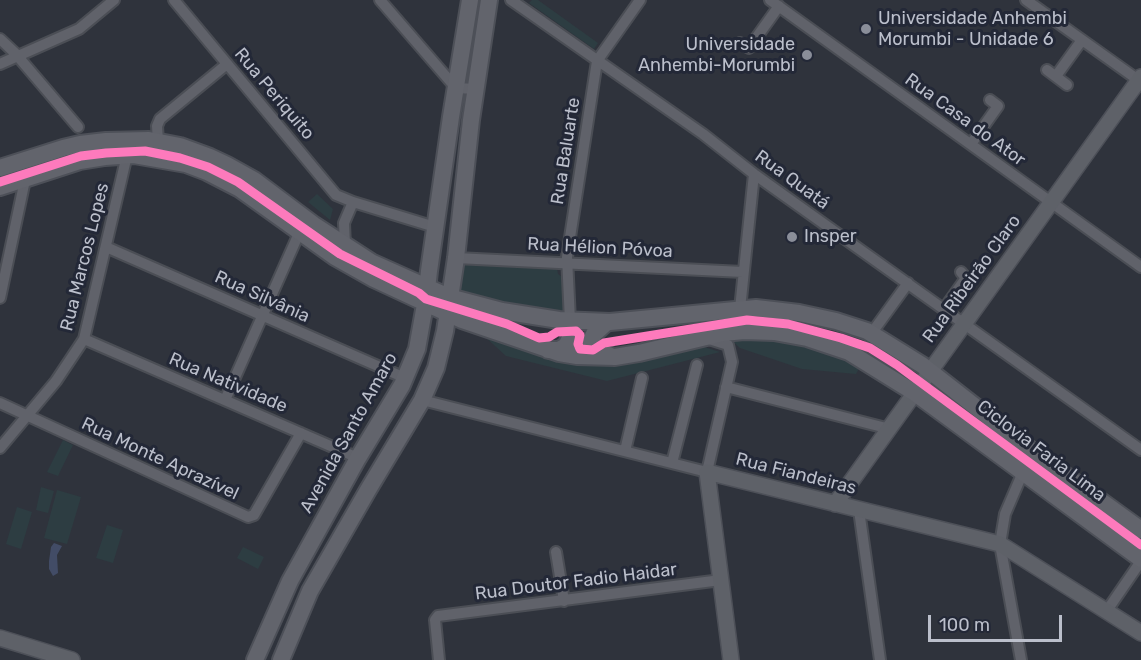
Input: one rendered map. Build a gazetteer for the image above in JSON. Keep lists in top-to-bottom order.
{
  "streets": {
    "main road": ["Avenida Santo Amaro"],
    "street": [
      "Rua Periquito",
      "Rua Casa do Ator",
      "Rua Baluarte",
      "Rua Quatá",
      "Rua Hélion Póvoa",
      "Rua Marcos Lopes",
      "Rua Ribeirão Claro",
      "Rua Silvânia",
      "Rua Natividade",
      "Rua Monte Aprazível",
      "Rua Fiandeiras",
      "Rua Doutor Fadio Haidar"
    ],
    "cycle path": ["Ciclovia Faria Lima"]
  },
  "crossings": [
    ["Rua Periquito", "Avenida Santo Amaro"],
    ["Rua Casa do Ator", "Rua Ribeirão Claro"],
    ["Rua Baluarte", "Rua Quatá"],
    ["Rua Baluarte", "Rua Hélion Póvoa"],
    ["Rua Quatá", "Rua Ribeirão Claro"],
    ["Rua Marcos Lopes", "Rua Silvânia"],
    ["Rua Marcos Lopes", "Rua Natividade"],
    ["Rua Marcos Lopes", "Rua Monte Aprazível"],
    ["Rua Ribeirão Claro", "Rua Fiandeiras"],
    ["Rua Silvânia", "Avenida Santo Amaro"],
    ["Rua Natividade", "Avenida Santo Amaro"],
    ["Rua Natividade", "Rua Monte Aprazível"]
  ],
  "places": ["Universidade Anhembi Morumbi - Unidade 6", "Universidade Anhembi-Morumbi", "Insper"],
  "scale_bar": "100 m"
}
